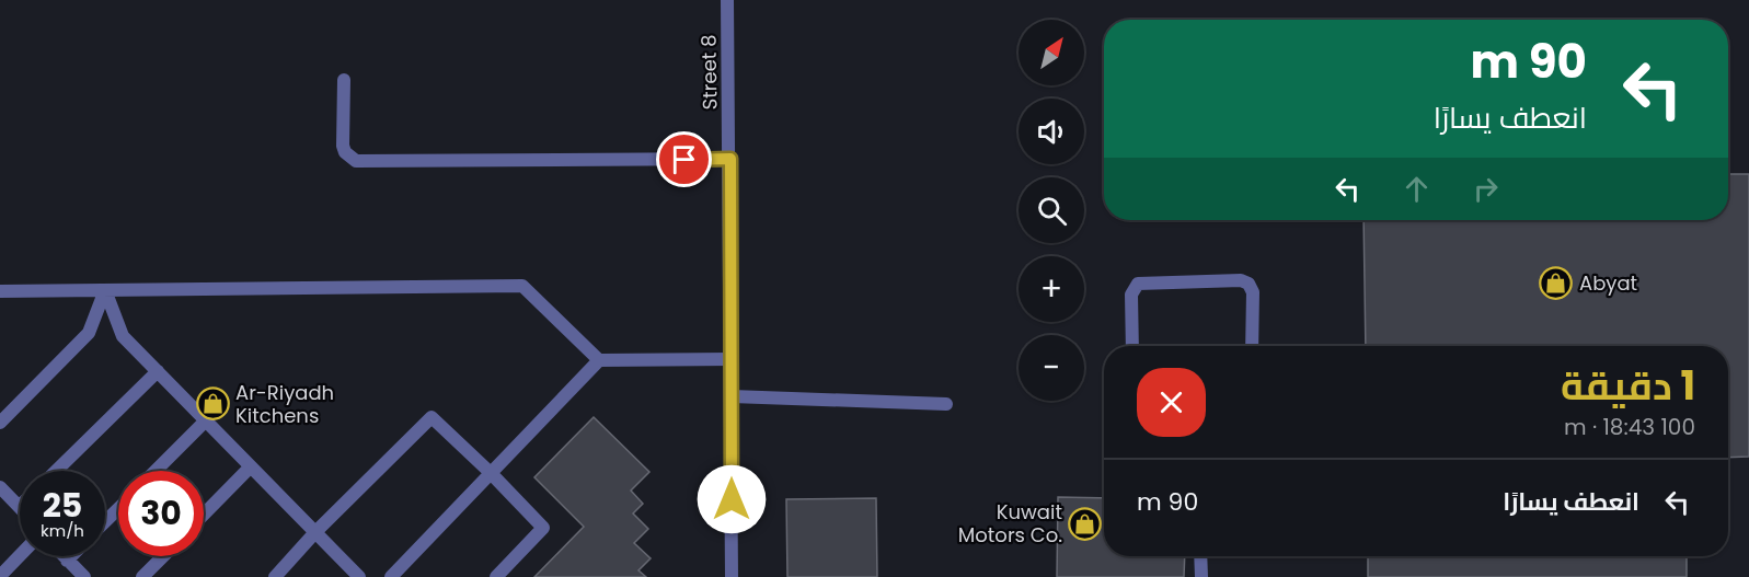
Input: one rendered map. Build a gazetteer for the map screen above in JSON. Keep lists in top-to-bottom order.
{
  "streets": {
    "street": ["Street 8"]
  },
  "places": {
    "shop": ["Abyat", "Ar-Riyadh Kitchens", "Kuwait Motors Co."]
  },
  "north": "top right",
  "page": {
    "map_buttons": ["+", "−"],
    "turn": ["90 m", "انعطف يسارًا"],
    "heading": ["1 دقيقة", "100 m · 18:43"],
    "list": [
      {
        "name": "انعطف يسارًا",
        "value": "90 m"
      }
    ],
    "speed": "25 km/h",
    "limit": "30"
  }
}
